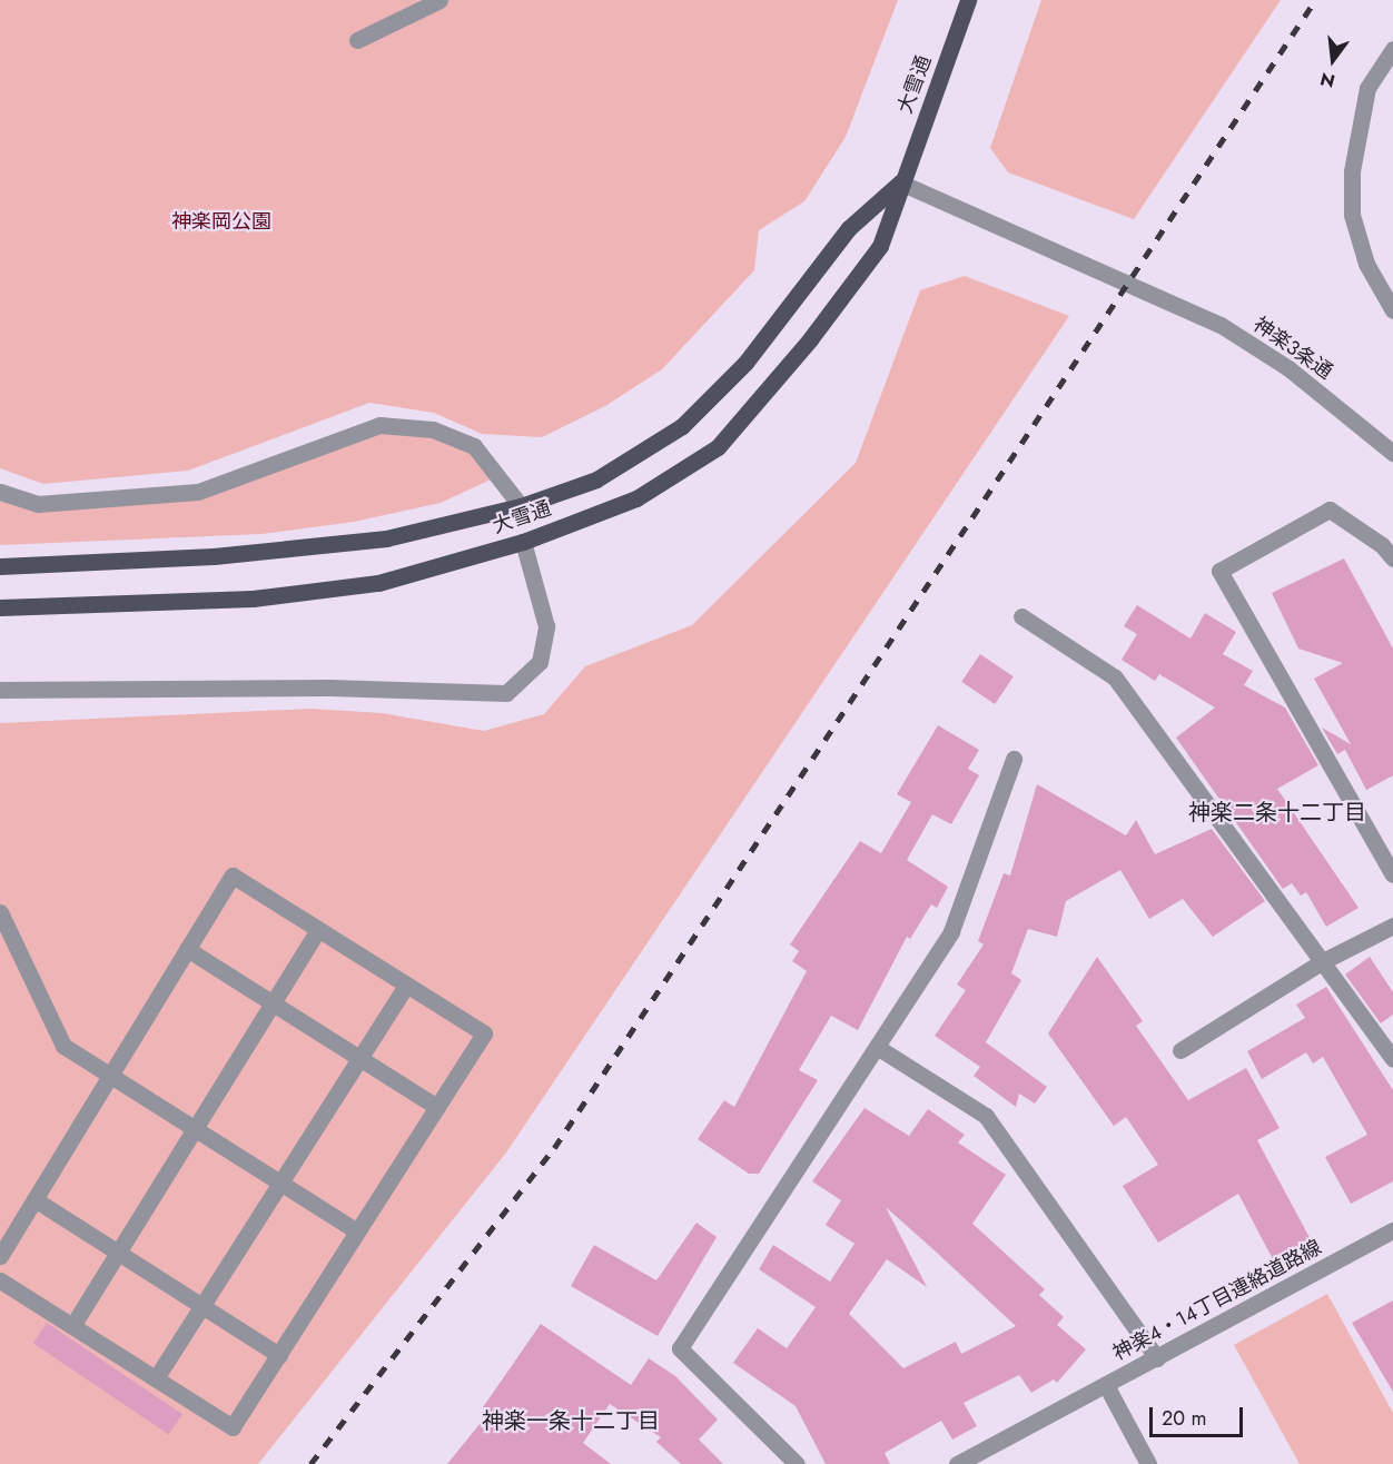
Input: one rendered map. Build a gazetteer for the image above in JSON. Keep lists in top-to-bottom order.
{
  "streets": {
    "main road": ["大雪通"],
    "street": ["神楽3条通", "神楽4・14丁目連絡道路線"]
  },
  "crossings": [
    ["大雪通", "神楽3条通"]
  ],
  "districts": ["神楽二条十二丁目", "神楽一条十二丁目"],
  "parks": ["神楽岡公園"],
  "scale_bar": "20 m",
  "north": "bottom"
}
